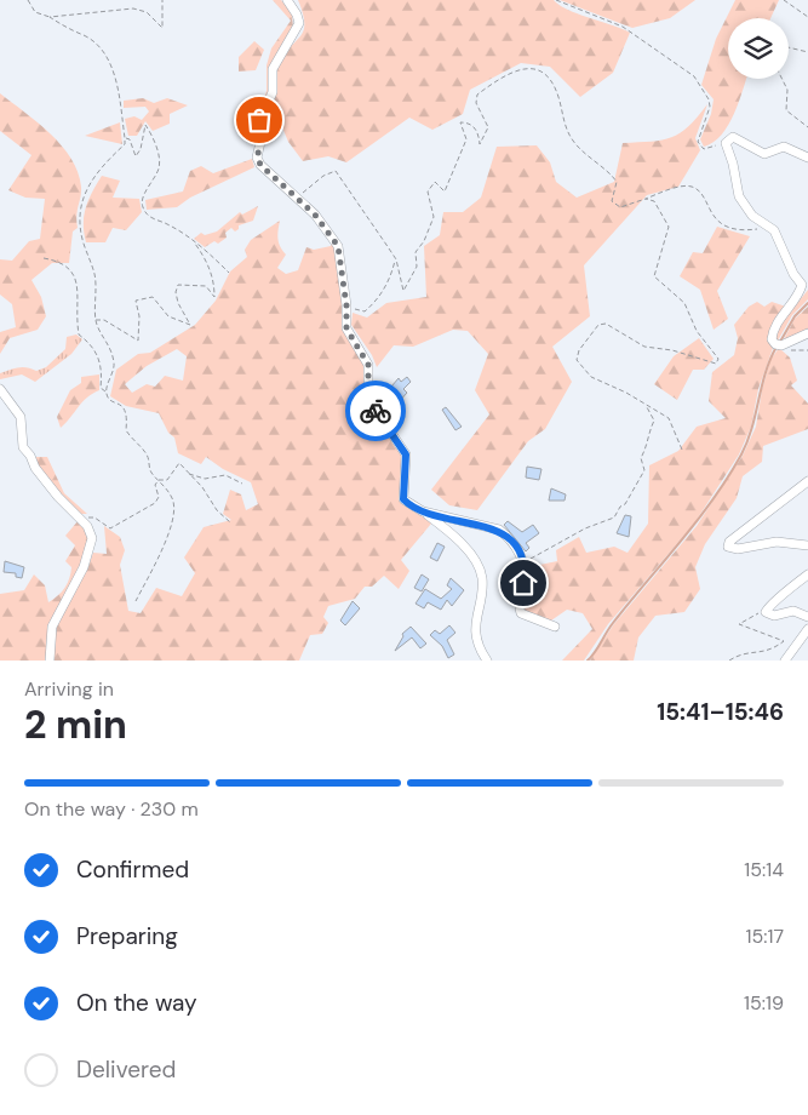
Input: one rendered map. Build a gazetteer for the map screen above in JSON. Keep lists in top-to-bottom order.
{
  "page": {
    "heading": ["2 min", "Arriving in", "15:41–15:46"],
    "bar": "On the way · 230 m",
    "list": [
      ["Confirmed", "15:14"],
      ["Preparing", "15:17"],
      ["On the way", "15:19"],
      "Delivered"
    ]
  }
}
